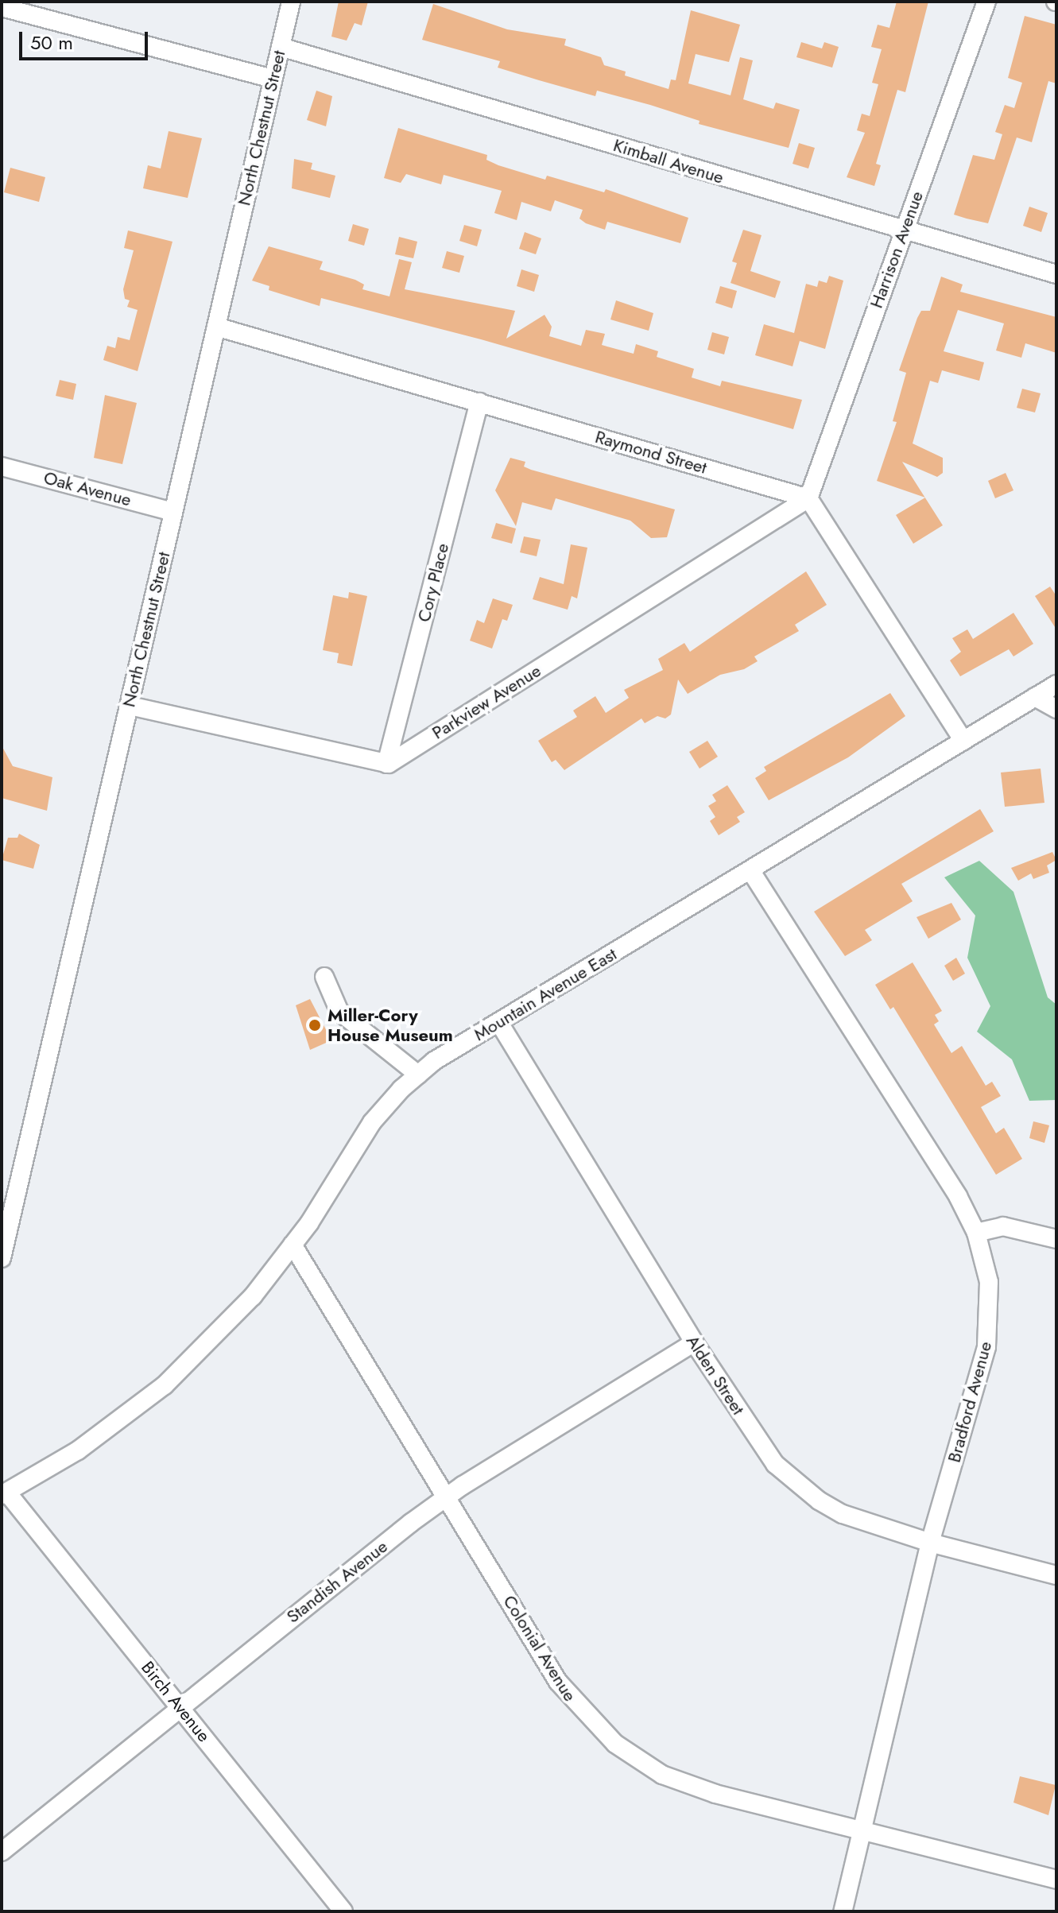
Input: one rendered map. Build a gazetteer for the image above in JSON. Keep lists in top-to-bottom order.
{
  "streets": {
    "street": [
      "North Chestnut Street",
      "Kimball Avenue",
      "Harrison Avenue",
      "Raymond Street",
      "Oak Avenue",
      "Cory Place",
      "Parkview Avenue",
      "Mountain Avenue East",
      "Alden Street",
      "Bradford Avenue",
      "Standish Avenue",
      "Colonial Avenue",
      "Birch Avenue"
    ]
  },
  "crossings": [
    ["North Chestnut Street", "Kimball Avenue"],
    ["North Chestnut Street", "Raymond Street"],
    ["North Chestnut Street", "Oak Avenue"],
    ["Kimball Avenue", "Harrison Avenue"],
    ["Harrison Avenue", "Raymond Street"],
    ["Harrison Avenue", "Parkview Avenue"],
    ["Raymond Street", "Cory Place"],
    ["Raymond Street", "Parkview Avenue"],
    ["Cory Place", "Parkview Avenue"],
    ["Mountain Avenue East", "Alden Street"],
    ["Mountain Avenue East", "Bradford Avenue"],
    ["Mountain Avenue East", "Colonial Avenue"],
    ["Mountain Avenue East", "Birch Avenue"],
    ["Alden Street", "Bradford Avenue"],
    ["Alden Street", "Standish Avenue"],
    ["Bradford Avenue", "Colonial Avenue"],
    ["Standish Avenue", "Colonial Avenue"],
    ["Standish Avenue", "Birch Avenue"]
  ],
  "places": ["Miller-Cory House Museum"],
  "scale_bar": "50 m"
}
